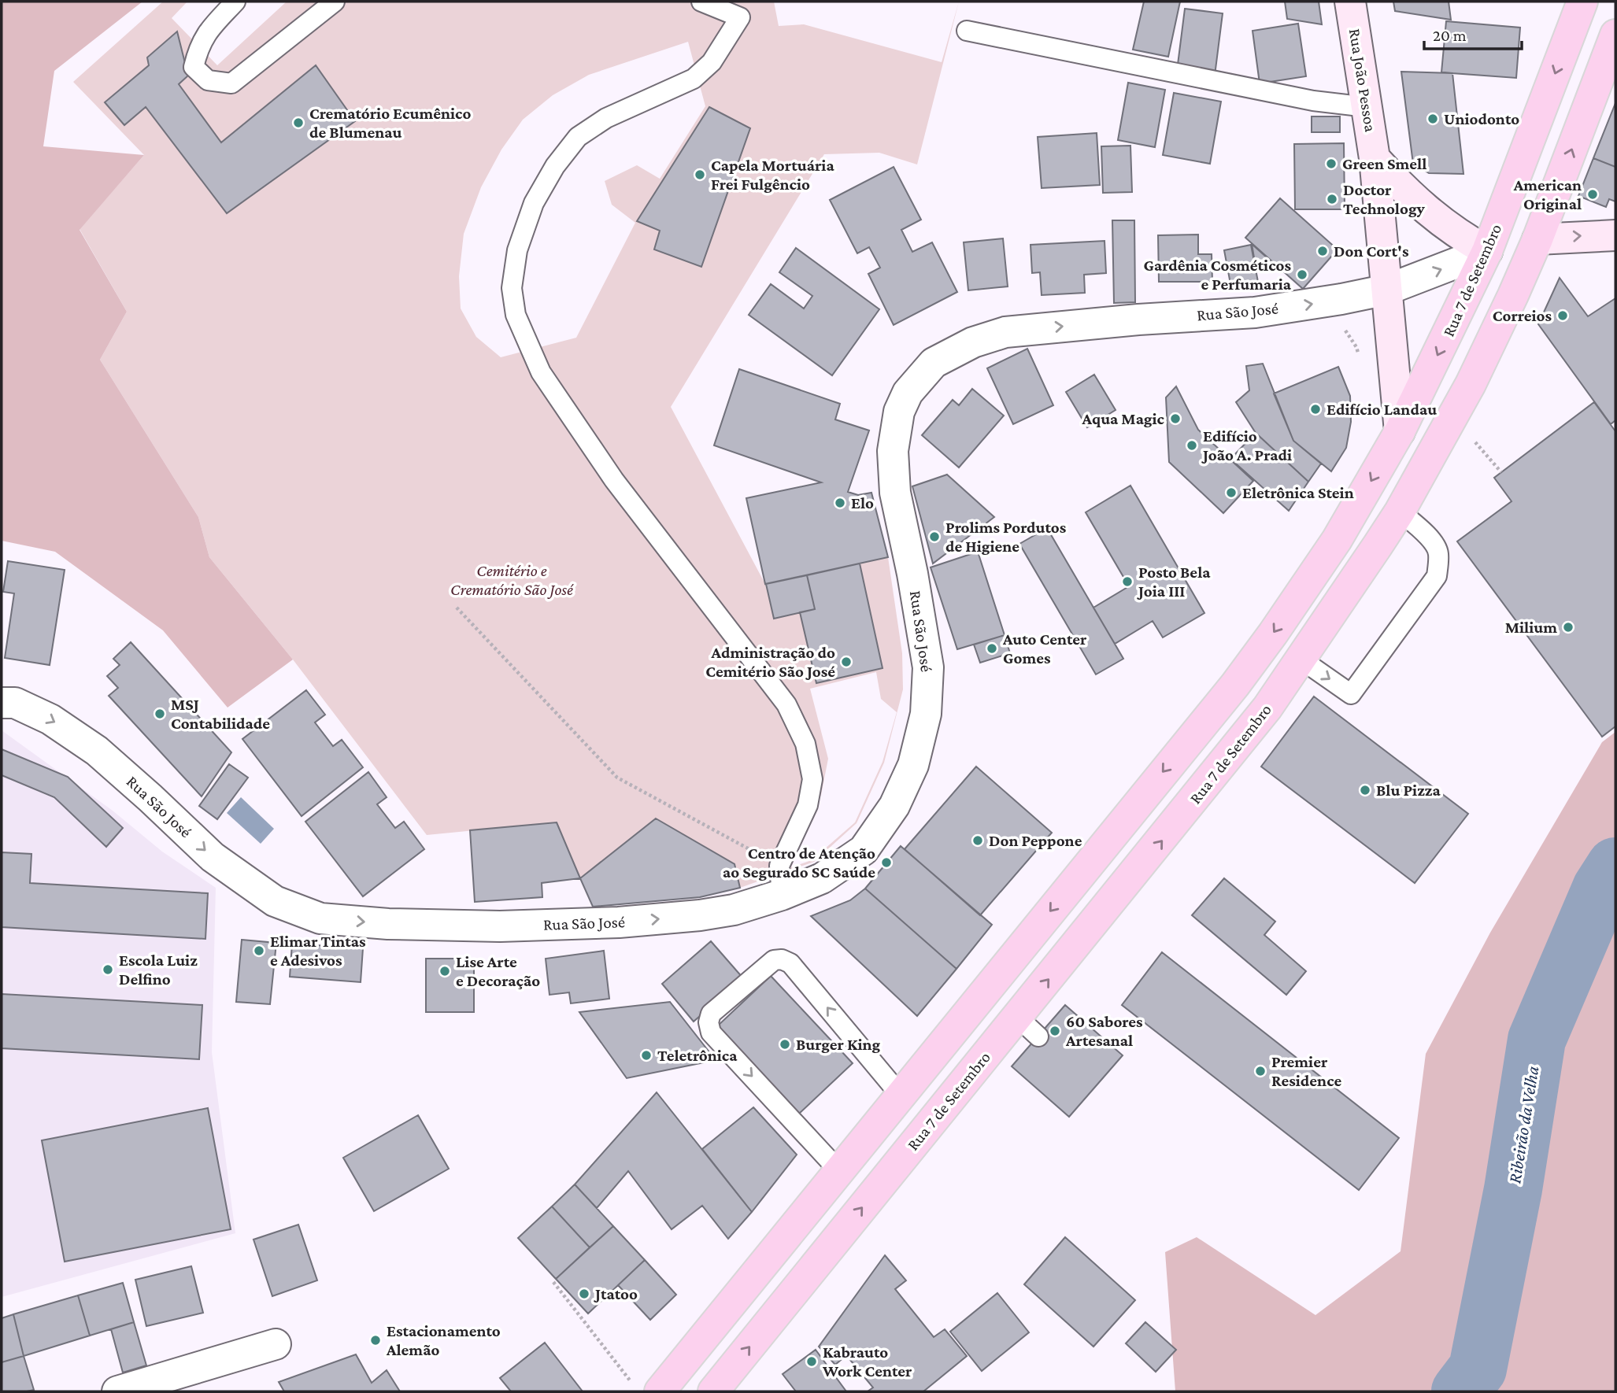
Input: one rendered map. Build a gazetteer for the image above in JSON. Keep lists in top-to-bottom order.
{
  "streets": {
    "main road": ["Rua João Pessoa", "Rua 7 de Setembro"],
    "street": ["Rua São José"]
  },
  "crossings": [
    ["Rua João Pessoa", "Rua São José"],
    ["Rua 7 de Setembro", "Rua São José"]
  ],
  "water": ["Ribeirão da Velha"],
  "parks": ["Cemitério e Crematório São José"],
  "places": [
    "Uniodonto",
    "Crematório Ecumênico de Blumenau",
    "Green Smell",
    "Capela Mortuária Frei Fulgêncio",
    "American Original",
    "Doctor Technology",
    "Don Cort's",
    "Gardênia Cosméticos e Perfumaria",
    "Correios",
    "Edifício Landau",
    "Aqua Magic",
    "Edifício João A. Pradi",
    "Eletrônica Stein",
    "Elo",
    "Prolims Pordutos de Higiene",
    "Posto Bela Joia III",
    "Milium",
    "Auto Center Gomes",
    "Administração do Cemitério São José",
    "MSJ Contabilidade",
    "Blu Pizza",
    "Don Peppone",
    "Centro de Atenção ao Segurado SC Saúde",
    "Elimar Tintas e Adesivos",
    "Escola Luiz Delfino",
    "Lise Arte e Decoração",
    "60 Sabores Artesanal",
    "Burger King",
    "Teletrônica",
    "Premier Residence",
    "Jtatoo",
    "Estacionamento Alemão",
    "Kabrauto Work Center"
  ],
  "scale_bar": "20 m"
}
